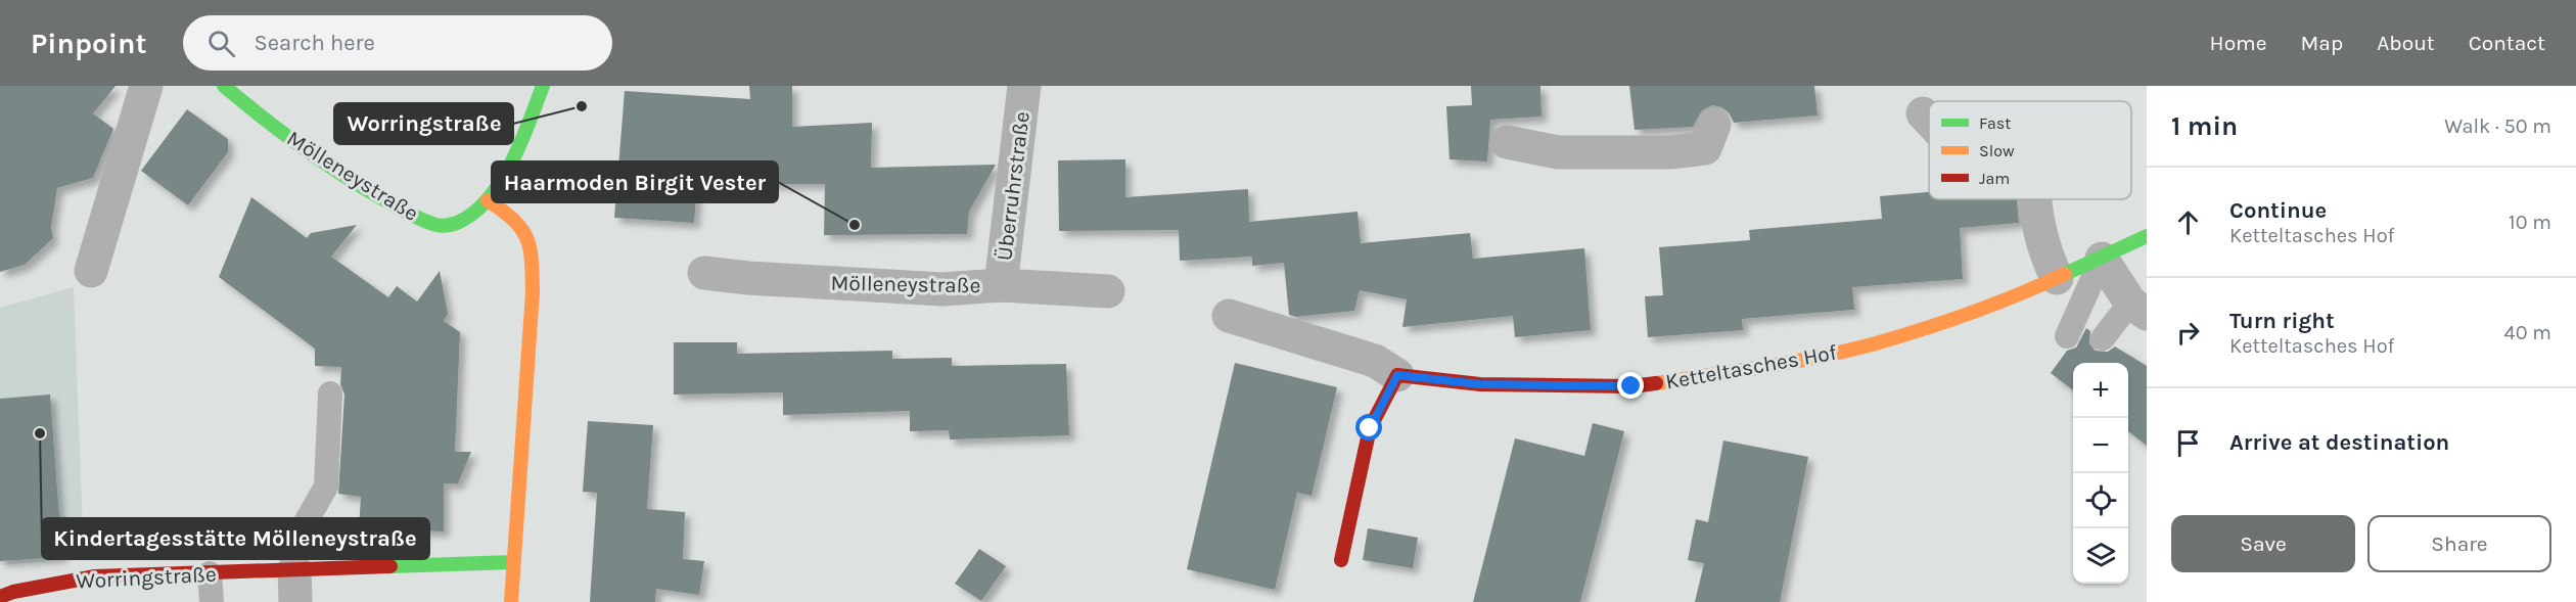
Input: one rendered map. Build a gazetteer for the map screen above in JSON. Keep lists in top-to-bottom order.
{
  "streets": {
    "street": [
      "Mölleneystraße",
      "Überruhrstraße",
      "Ketteltasches Hof",
      "Worringstraße"
    ]
  },
  "crossings": [
    ["Mölleneystraße", "Überruhrstraße"]
  ],
  "places": ["Worringstraße", "Haarmoden Birgit Vester", "Kindertagesstätte Mölleneystraße"],
  "legend": ["Fast", "Slow", "Jam"],
  "page": {
    "header": "Pinpoint",
    "search": "Search here",
    "nav": [
      "Home",
      "Map",
      "About",
      "Contact"
    ],
    "heading": ["1 min", "Walk · 50 m"],
    "list": [
      ["Continue", "Ketteltasches Hof", "10 m"],
      ["Turn right", "Ketteltasches Hof", "40 m"],
      "Arrive at destination"
    ],
    "map_buttons": ["+", "−"],
    "buttons": ["Save", "Share"]
  }
}
